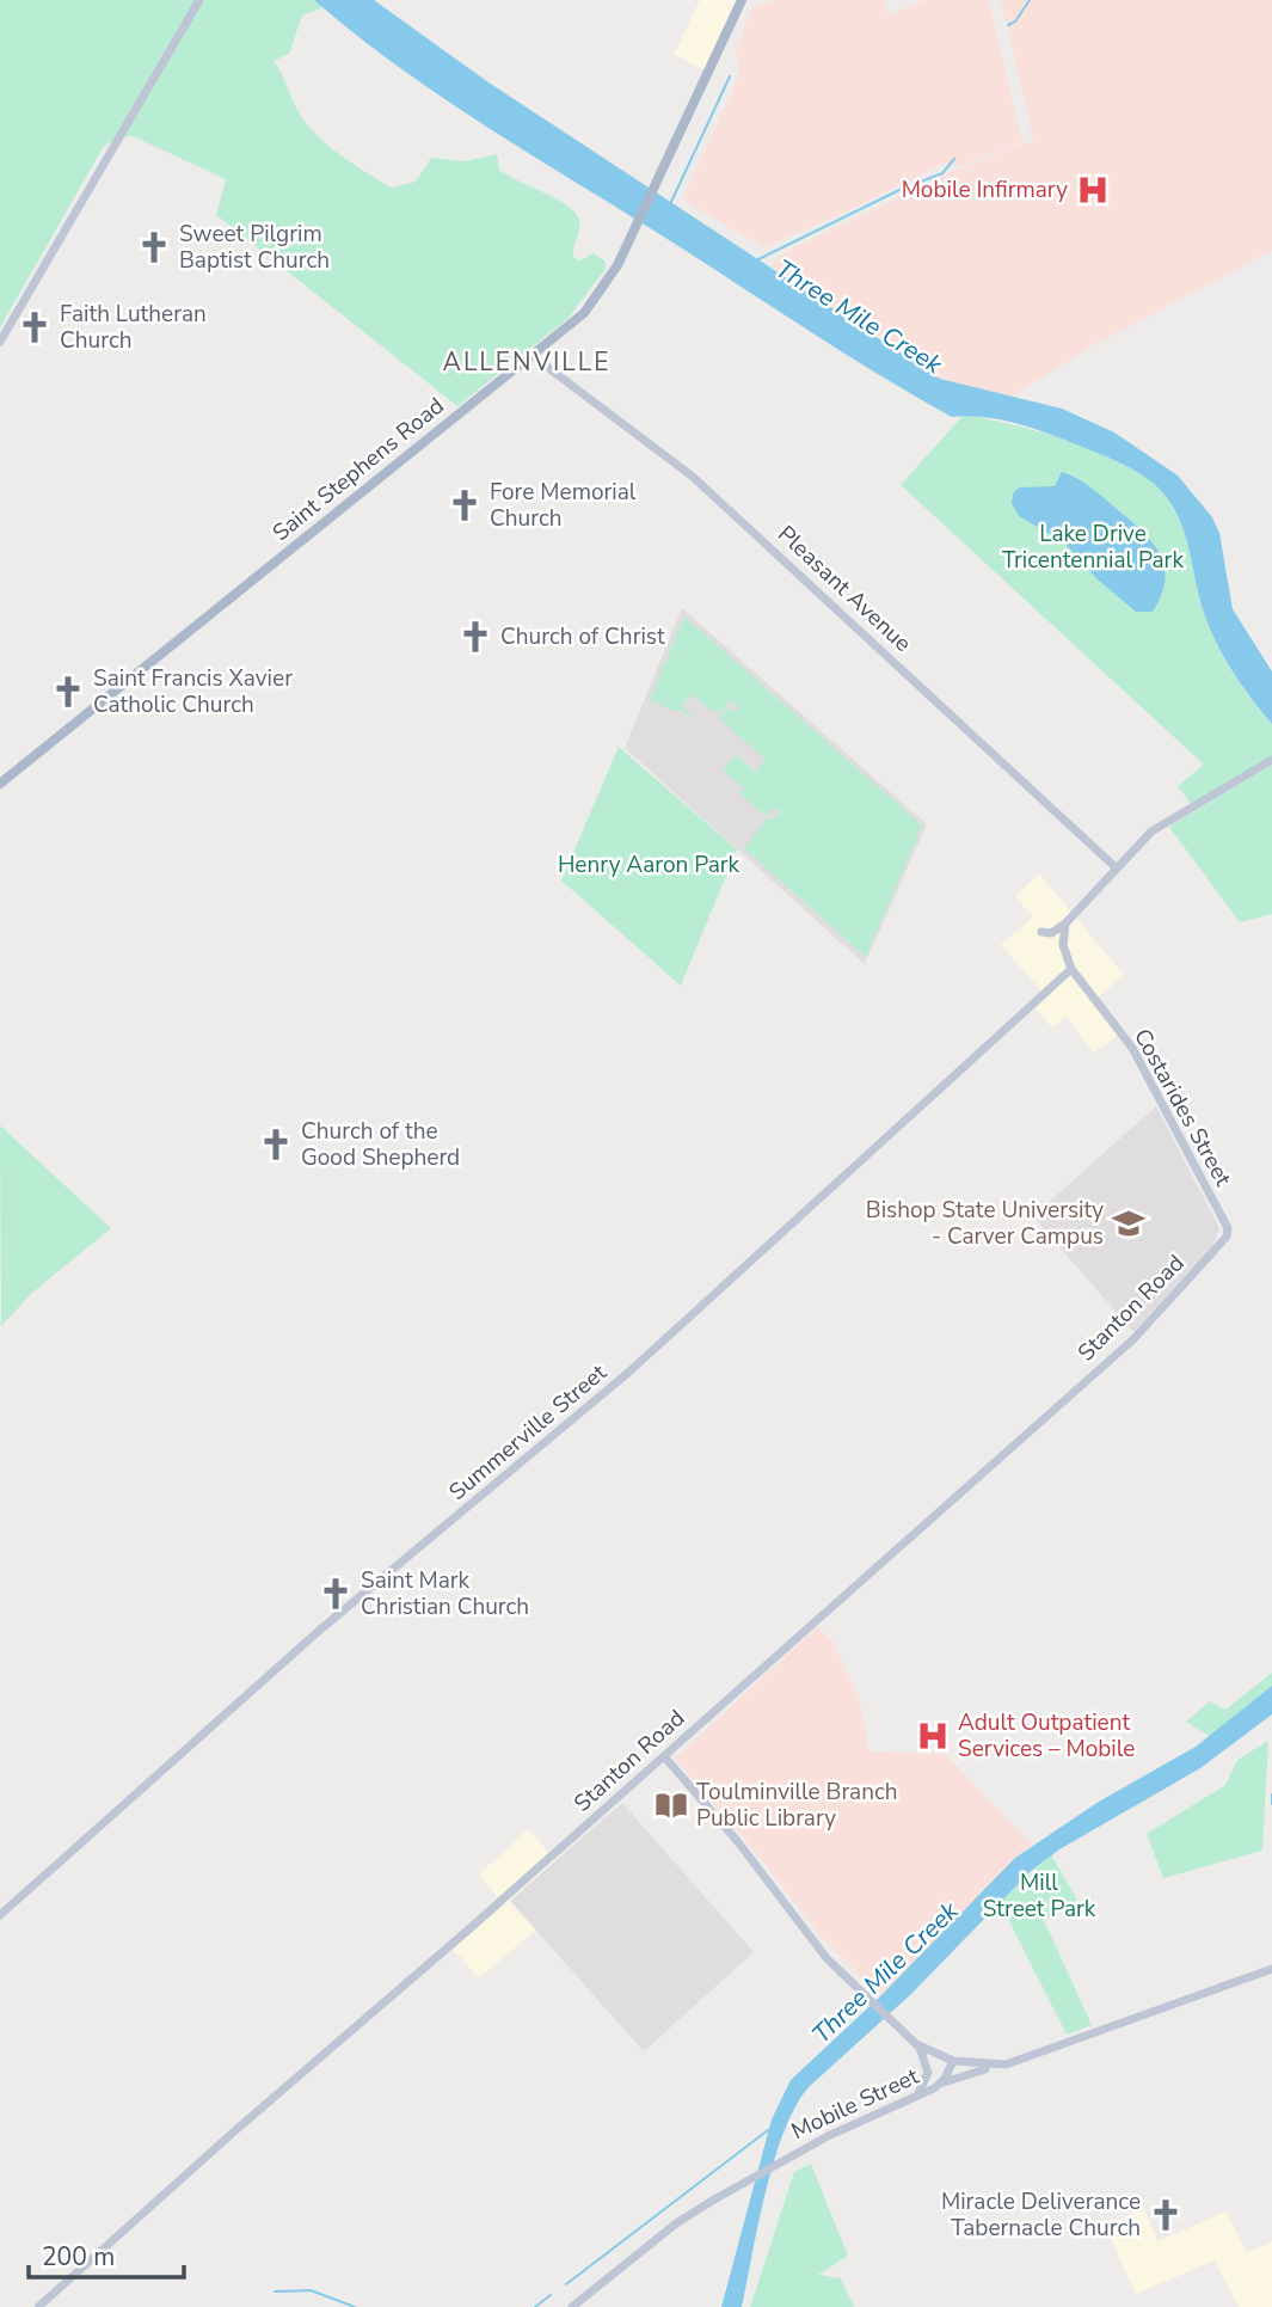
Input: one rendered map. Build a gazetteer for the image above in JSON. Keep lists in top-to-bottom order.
{
  "streets": {
    "main road": ["Saint Stephens Road"],
    "street": [
      "Pleasant Avenue",
      "Costarides Street",
      "Stanton Road",
      "Summerville Street",
      "Mobile Street"
    ]
  },
  "crossings": [
    ["Saint Stephens Road", "Pleasant Avenue"],
    ["Costarides Street", "Stanton Road"],
    ["Costarides Street", "Summerville Street"]
  ],
  "districts": ["ALLENVILLE"],
  "water": ["Three Mile Creek"],
  "parks": ["Lake Drive Tricentennial Park", "Henry Aaron Park", "Mill Street Park"],
  "places": {
    "hospital": ["Mobile Infirmary", "Adult Outpatient Services – Mobile"],
    "church": [
      "Sweet Pilgrim Baptist Church",
      "Faith Lutheran Church",
      "Fore Memorial Church",
      "Church of Christ",
      "Saint Francis Xavier Catholic Church",
      "Church of the Good Shepherd",
      "Saint Mark Christian Church",
      "Miracle Deliverance Tabernacle Church"
    ],
    "school or university": ["Bishop State University - Carver Campus"],
    "library": ["Toulminville Branch Public Library"]
  },
  "scale_bar": "200 m"
}
